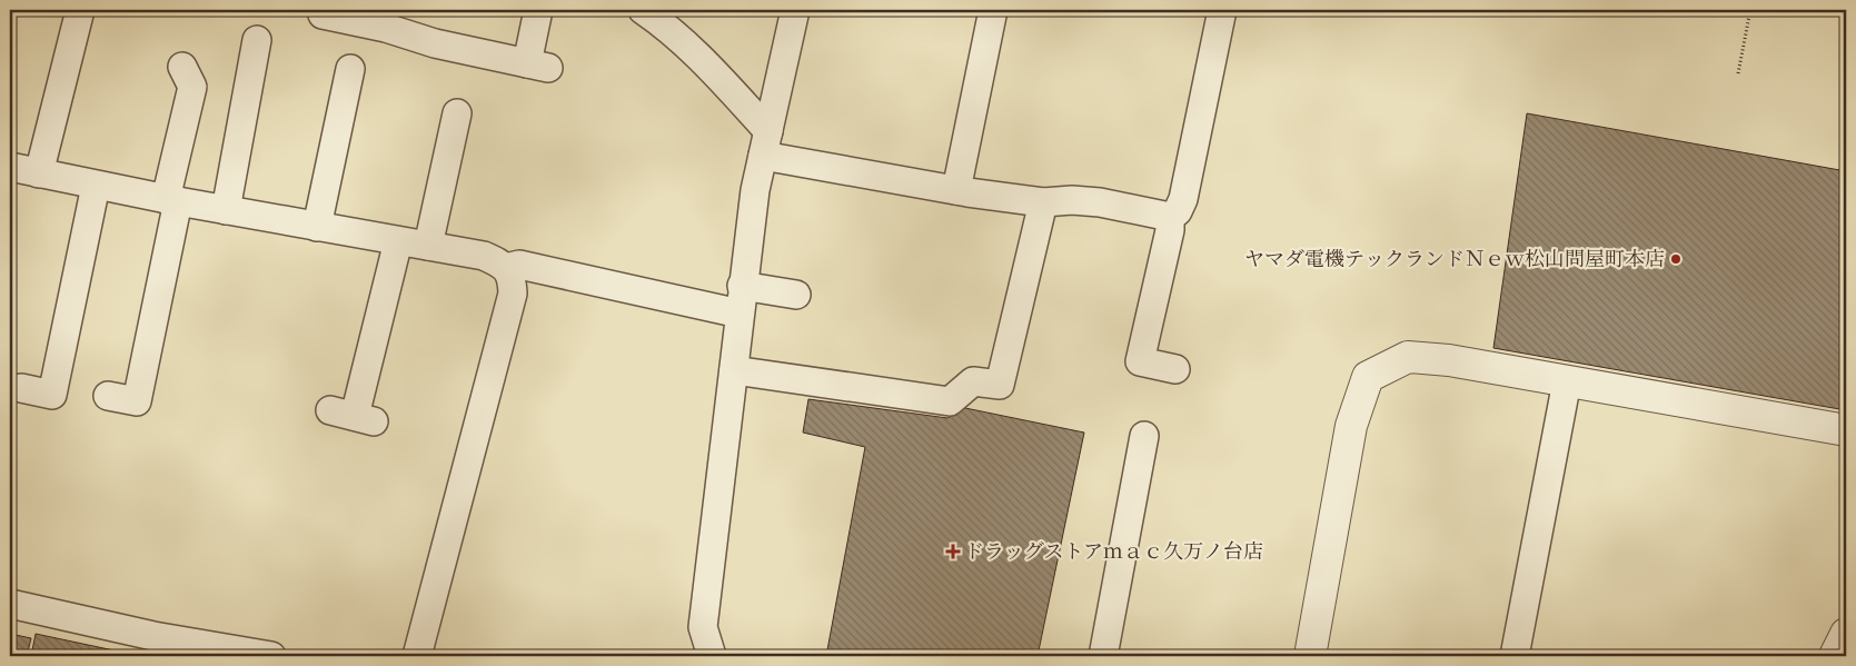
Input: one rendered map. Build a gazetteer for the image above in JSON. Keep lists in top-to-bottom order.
{
  "places": {
    "other": ["ヤマダ電機テックランドＮｅｗ松山問屋町本店"],
    "health": ["ドラッグストアｍａｃ久万ノ台店"]
  }
}
